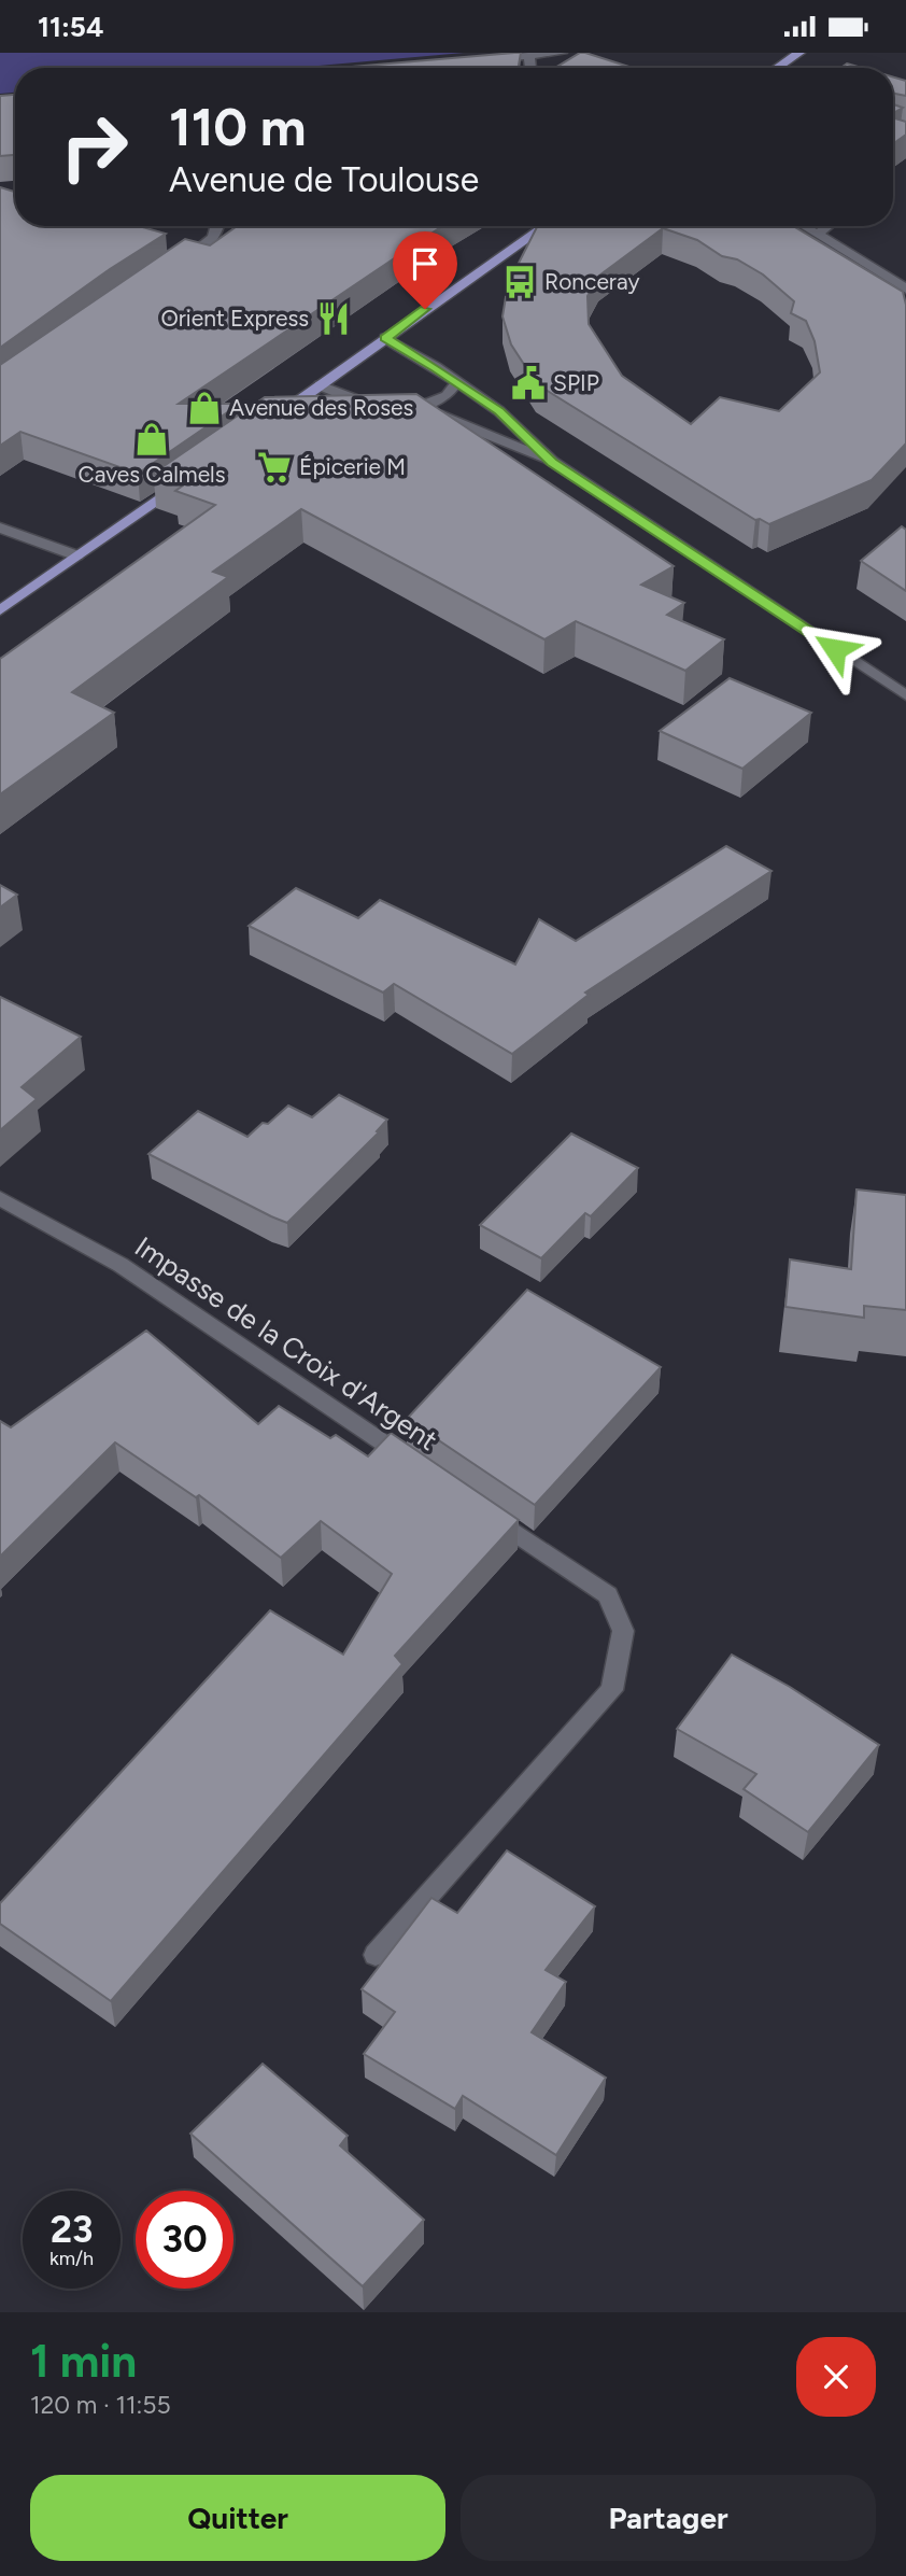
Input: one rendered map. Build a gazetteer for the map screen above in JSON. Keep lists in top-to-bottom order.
{
  "streets": {
    "street": ["Impasse de la Croix d'Argent"]
  },
  "places": {
    "bus stop": ["Ronceray"],
    "restaurant": ["Orient Express"],
    "public building": ["SPIP"],
    "shop": ["Avenue des Roses", "Caves Calmels"],
    "supermarket": ["Épicerie M"]
  },
  "page": {
    "status": "11:54",
    "turn": ["110 m", "Avenue de Toulouse"],
    "speed": "23 km/h",
    "limit": "30",
    "heading": ["1 min", "120 m · 11:55"],
    "buttons": ["Quitter", "Partager"]
  }
}
